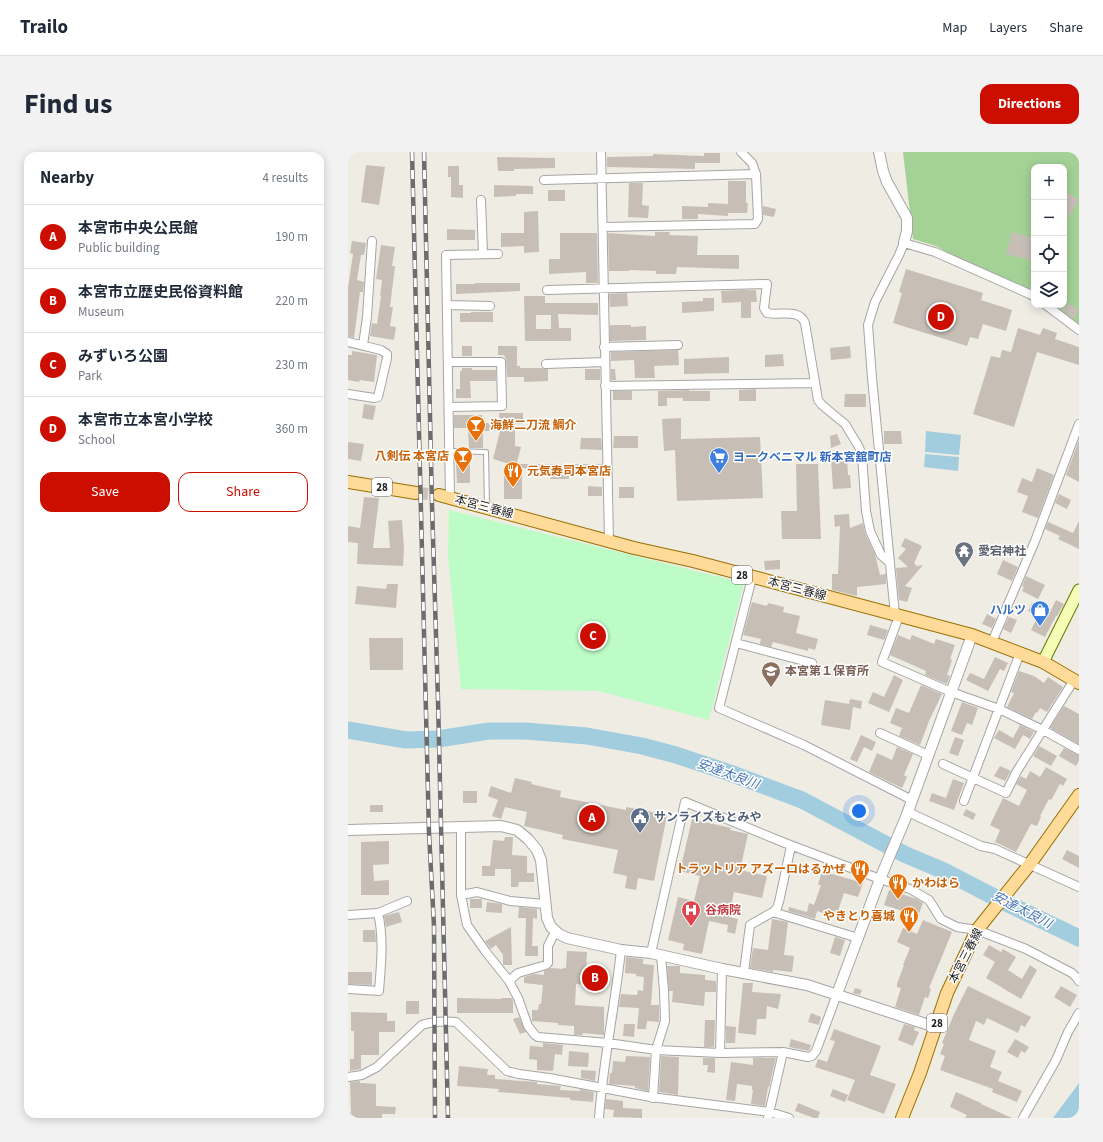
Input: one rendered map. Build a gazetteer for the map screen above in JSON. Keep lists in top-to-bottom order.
{
  "streets": {
    "main road": ["28", "本宮三春線"]
  },
  "water": ["安達太良川"],
  "places": {
    "bar": ["海鮮二刀流 鯛介", "八剣伝 本宮店"],
    "supermarket": ["ヨークベニマル 新本宮舘町店"],
    "restaurant": [
      "元気寿司本宮店",
      "トラットリア アズーロはるかぜ",
      "かわはら",
      "やきとり喜城"
    ],
    "temple": ["愛宕神社"],
    "shop": ["ハルツ"],
    "school or university": ["本宮第１保育所"],
    "public building": ["サンライズもとみや"],
    "hospital": ["谷病院"]
  },
  "page": {
    "header": "Trailo",
    "nav": ["Map", "Layers", "Share"],
    "title": "Find us",
    "buttons": [
      "Directions",
      ["Save", "Share"]
    ],
    "heading": ["Nearby", "4 results"],
    "map_buttons": ["+", "−"],
    "list": [
      {
        "mark": "A",
        "name": "本宮市中央公民館",
        "note": "Public building",
        "value": "190 m"
      },
      {
        "mark": "B",
        "name": "本宮市立歴史民俗資料館",
        "note": "Museum",
        "value": "220 m"
      },
      {
        "mark": "C",
        "name": "みずいろ公園",
        "note": "Park",
        "value": "230 m"
      },
      {
        "mark": "D",
        "name": "本宮市立本宮小学校",
        "note": "School",
        "value": "360 m"
      }
    ],
    "pins": [
      "D",
      "C",
      "A",
      "B"
    ]
  }
}
